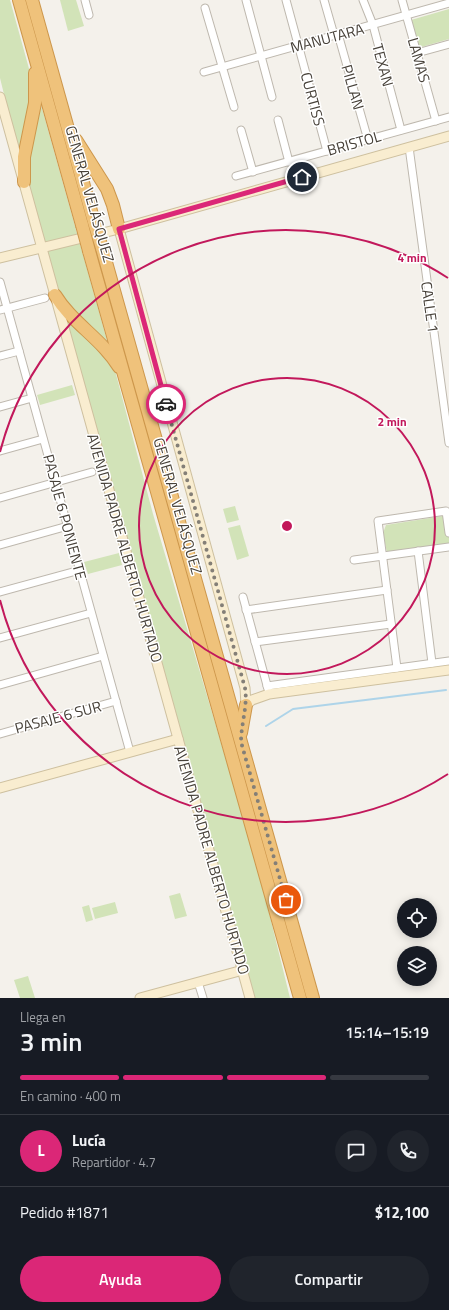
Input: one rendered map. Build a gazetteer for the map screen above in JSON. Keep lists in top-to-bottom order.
{
  "streets": {
    "highway": ["GENERAL VELÁSQUEZ"],
    "street": [
      "MANUTARA",
      "LAMAS",
      "TEXAN",
      "PILLAN",
      "CURTISS",
      "BRISTOL",
      "CALLE 1",
      "PASAJE 6 PONIENTE",
      "AVENIDA PADRE ALBERTO HURTADO",
      "PASAJE 6 SUR"
    ]
  },
  "crossings": [
    ["MANUTARA", "LAMAS"],
    ["MANUTARA", "TEXAN"],
    ["MANUTARA", "PILLAN"],
    ["MANUTARA", "CURTISS"],
    ["LAMAS", "BRISTOL"],
    ["TEXAN", "BRISTOL"],
    ["PILLAN", "BRISTOL"],
    ["CURTISS", "BRISTOL"],
    ["PASAJE 6 PONIENTE", "PASAJE 6 SUR"]
  ],
  "page": {
    "heading": ["3 min", "Llega en", "15:14–15:19"],
    "panel": [
      "Lucía",
      "Repartidor · 4.7",
      "Pedido #1871",
      "$12,100"
    ],
    "bar": "En camino · 400 m",
    "round": "L",
    "buttons": ["Ayuda", "Compartir"]
  },
  "rings": ["4 min", "2 min"]
}
